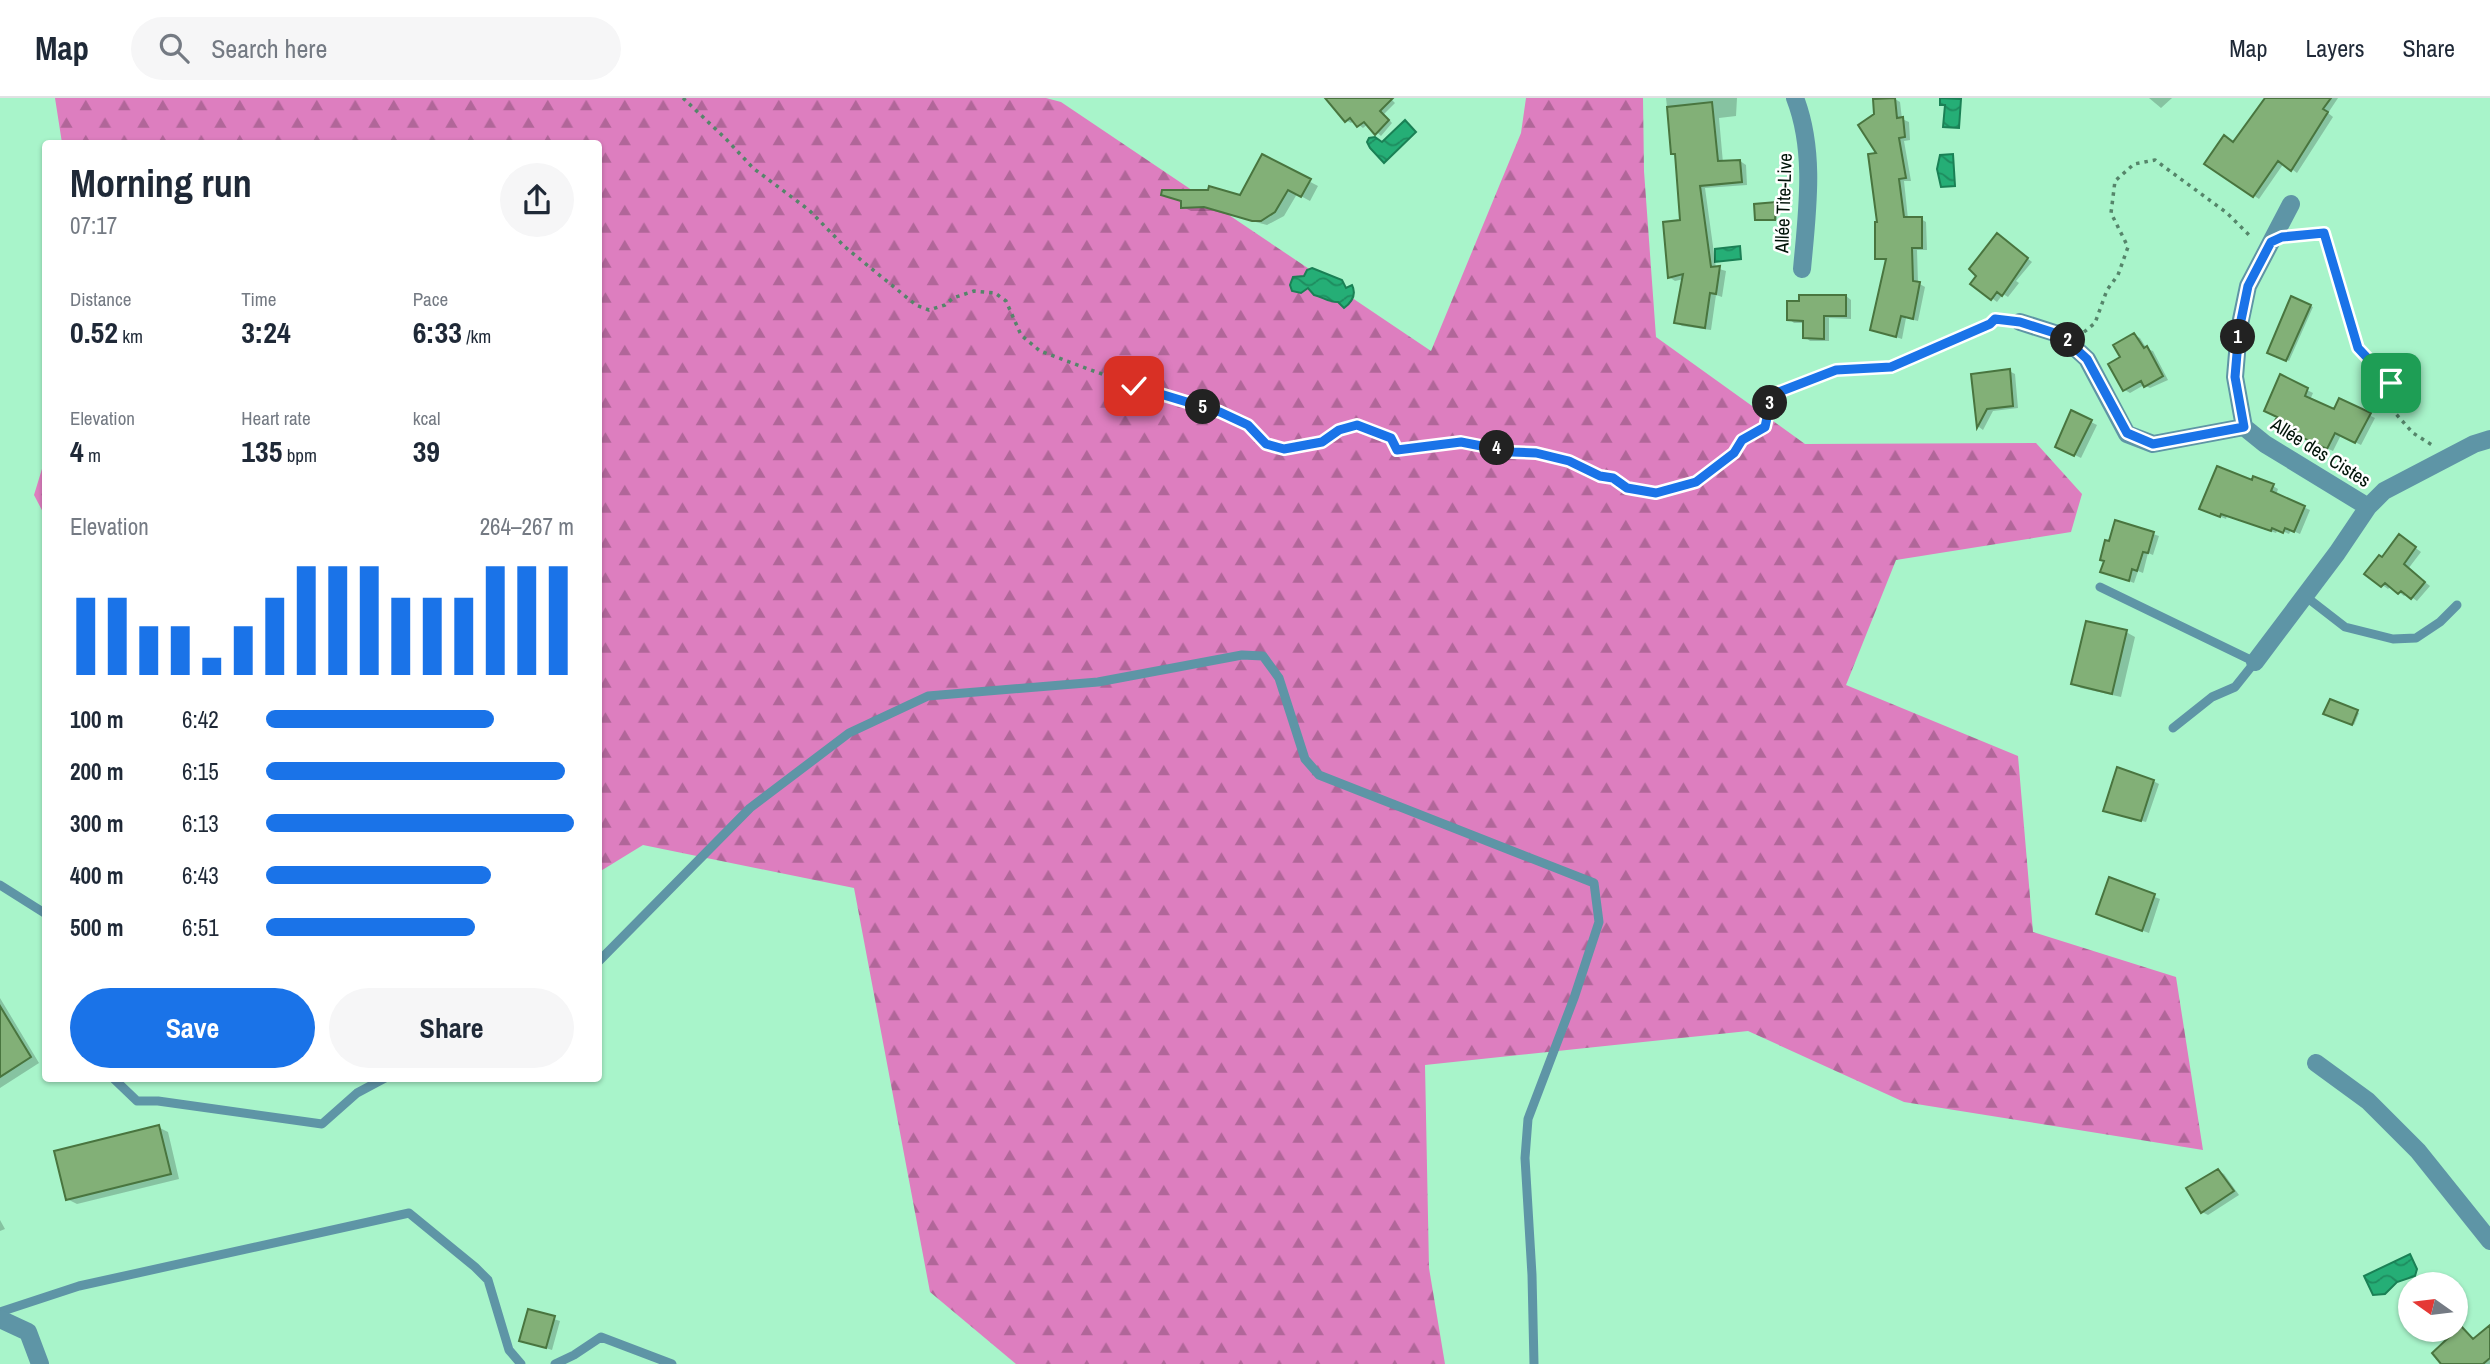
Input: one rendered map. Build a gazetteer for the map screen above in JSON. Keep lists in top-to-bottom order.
{
  "streets": {
    "street": ["Allée Tite-Live", "Allée des Cistes"]
  },
  "north": "left",
  "page": {
    "header": "Map",
    "search": "Search here",
    "nav": ["Map", "Layers", "Share"],
    "heading": ["Morning run", "07:17"],
    "stats": [
      ["Distance", "0.52 km"],
      ["Time", "3:24"],
      ["Pace", "6:33 /km"],
      ["Elevation", "4 m"],
      ["Heart rate", "135 bpm"],
      ["kcal", "39"]
    ],
    "pins": [
      "1",
      "2",
      "3",
      "5",
      "4"
    ],
    "chart": ["Elevation", "264–267 m"],
    "list": [
      {
        "name": "100 m",
        "note": "6:42"
      },
      {
        "name": "200 m",
        "note": "6:15"
      },
      {
        "name": "300 m",
        "note": "6:13"
      },
      {
        "name": "400 m",
        "note": "6:43"
      },
      {
        "name": "500 m",
        "note": "6:51"
      }
    ],
    "buttons": ["Save", "Share"]
  }
}
